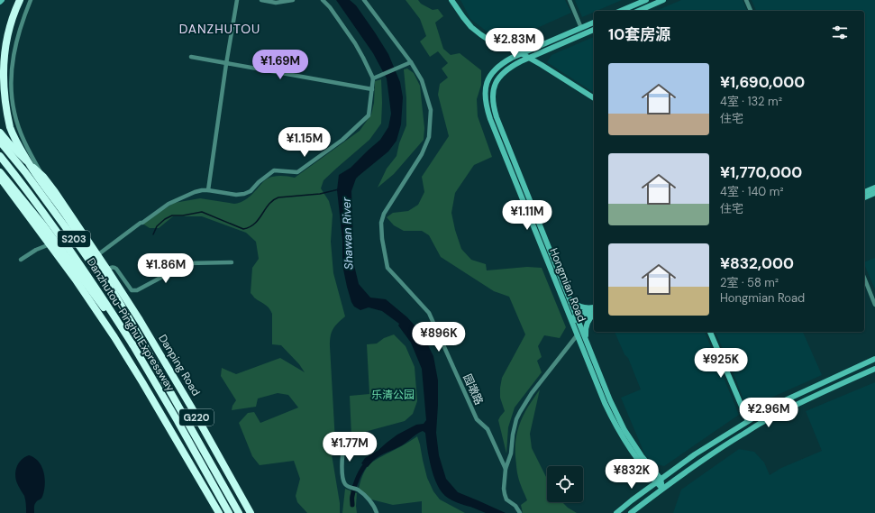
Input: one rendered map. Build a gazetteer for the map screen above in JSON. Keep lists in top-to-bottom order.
{
  "streets": {
    "highway": [
      "S203",
      "Danzhutou-Pinghu Expressway",
      "Danping Road",
      "G220"
    ],
    "main road": ["Hongmian Road"]
  },
  "crossings": [
    ["Danping Road", "G220"]
  ],
  "districts": ["DANZHUTOU"],
  "water": ["Shawan River"],
  "parks": ["乐清公园"],
  "page": {
    "heading": "10套房源",
    "price": [
      "¥2.83M",
      "¥1.69M",
      "¥1.15M",
      "¥1.11M",
      "¥1.86M",
      "¥896K",
      "¥925K",
      "¥2.96M",
      "¥1.77M",
      "¥832K"
    ],
    "list": [
      {
        "name": "¥1,690,000",
        "note": "4室 · 132 m² · 住宅"
      },
      {
        "name": "¥1,770,000",
        "note": "4室 · 140 m² · 住宅"
      },
      {
        "name": "¥832,000",
        "note": "2室 · 58 m² · Hongmian Road"
      }
    ]
  }
}
